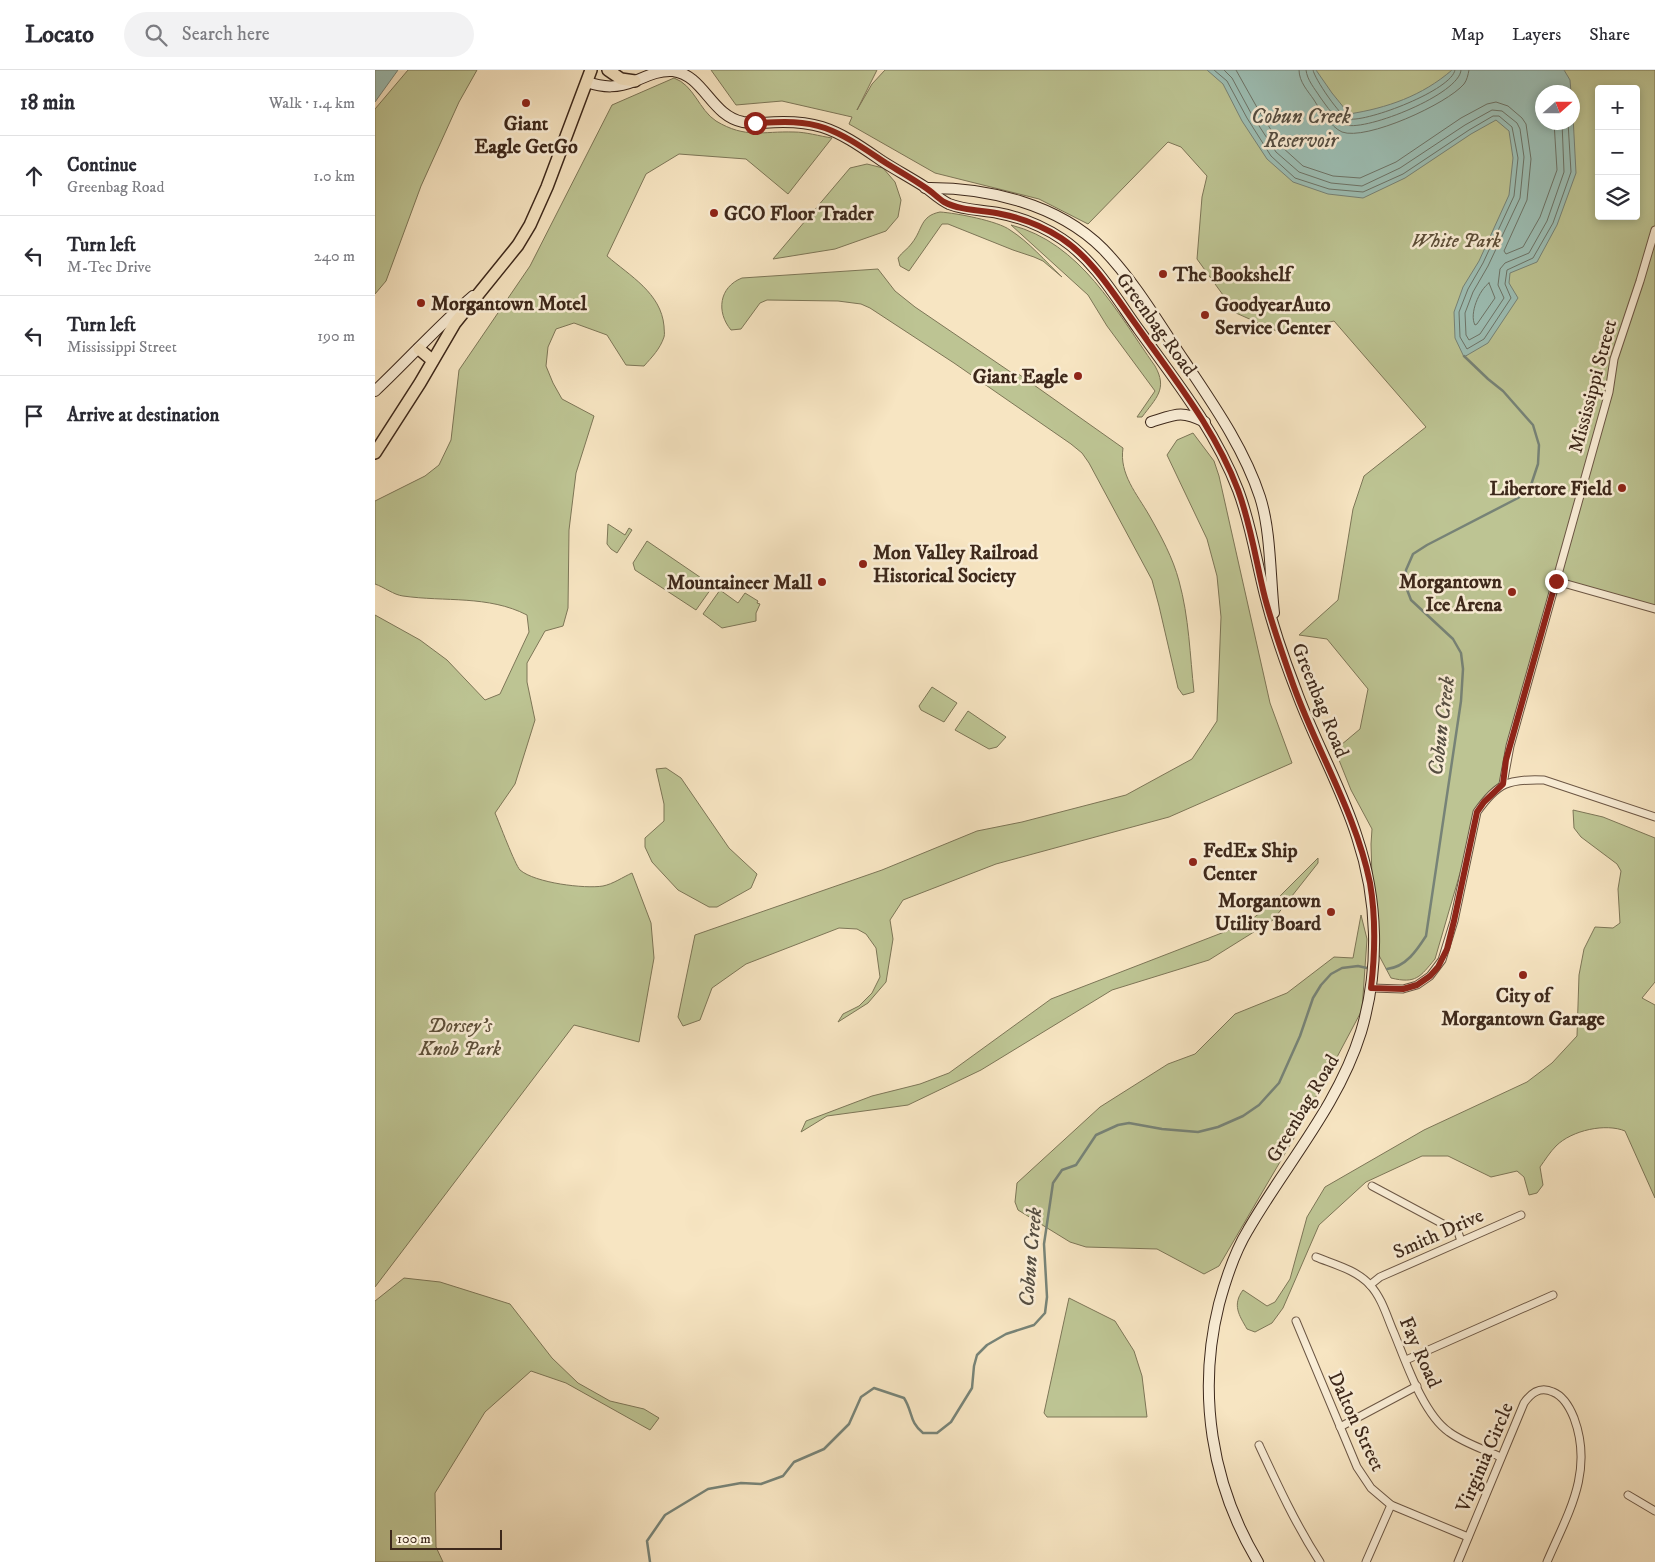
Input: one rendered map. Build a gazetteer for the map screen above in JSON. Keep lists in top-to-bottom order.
{
  "streets": {
    "main road": ["Greenbag Road"],
    "street": [
      "Mississippi Street",
      "Smith Drive",
      "Fay Road",
      "Dalton Street",
      "Virginia Circle"
    ]
  },
  "crossings": [
    ["Smith Drive", "Fay Road"],
    ["Fay Road", "Virginia Circle"],
    ["Dalton Street", "Virginia Circle"]
  ],
  "water": ["Cobun Creek Reservoir", "Cobun Creek"],
  "parks": ["White Park", "Dorsey's Knob Park"],
  "places": [
    "Giant Eagle GetGo",
    "GCO Floor Trader",
    "The Bookshelf",
    "Morgantown Motel",
    "GoodyearAuto Service Center",
    "Giant Eagle",
    "Libertore Field",
    "Mon Valley Railroad Historical Society",
    "Mountaineer Mall",
    "Morgantown Ice Arena",
    "FedEx Ship Center",
    "Morgantown Utility Board",
    "City of Morgantown Garage"
  ],
  "scale_bar": "100 m",
  "north": "right",
  "page": {
    "header": "Locato",
    "search": "Search here",
    "nav": ["Map", "Layers", "Share"],
    "heading": ["18 min", "Walk · 1.4 km"],
    "map_buttons": ["+", "−"],
    "list": [
      ["Continue", "Greenbag Road", "1.0 km"],
      ["Turn left", "M-Tec Drive", "240 m"],
      ["Turn left", "Mississippi Street", "190 m"],
      "Arrive at destination"
    ],
    "scale": "100 m"
  }
}
